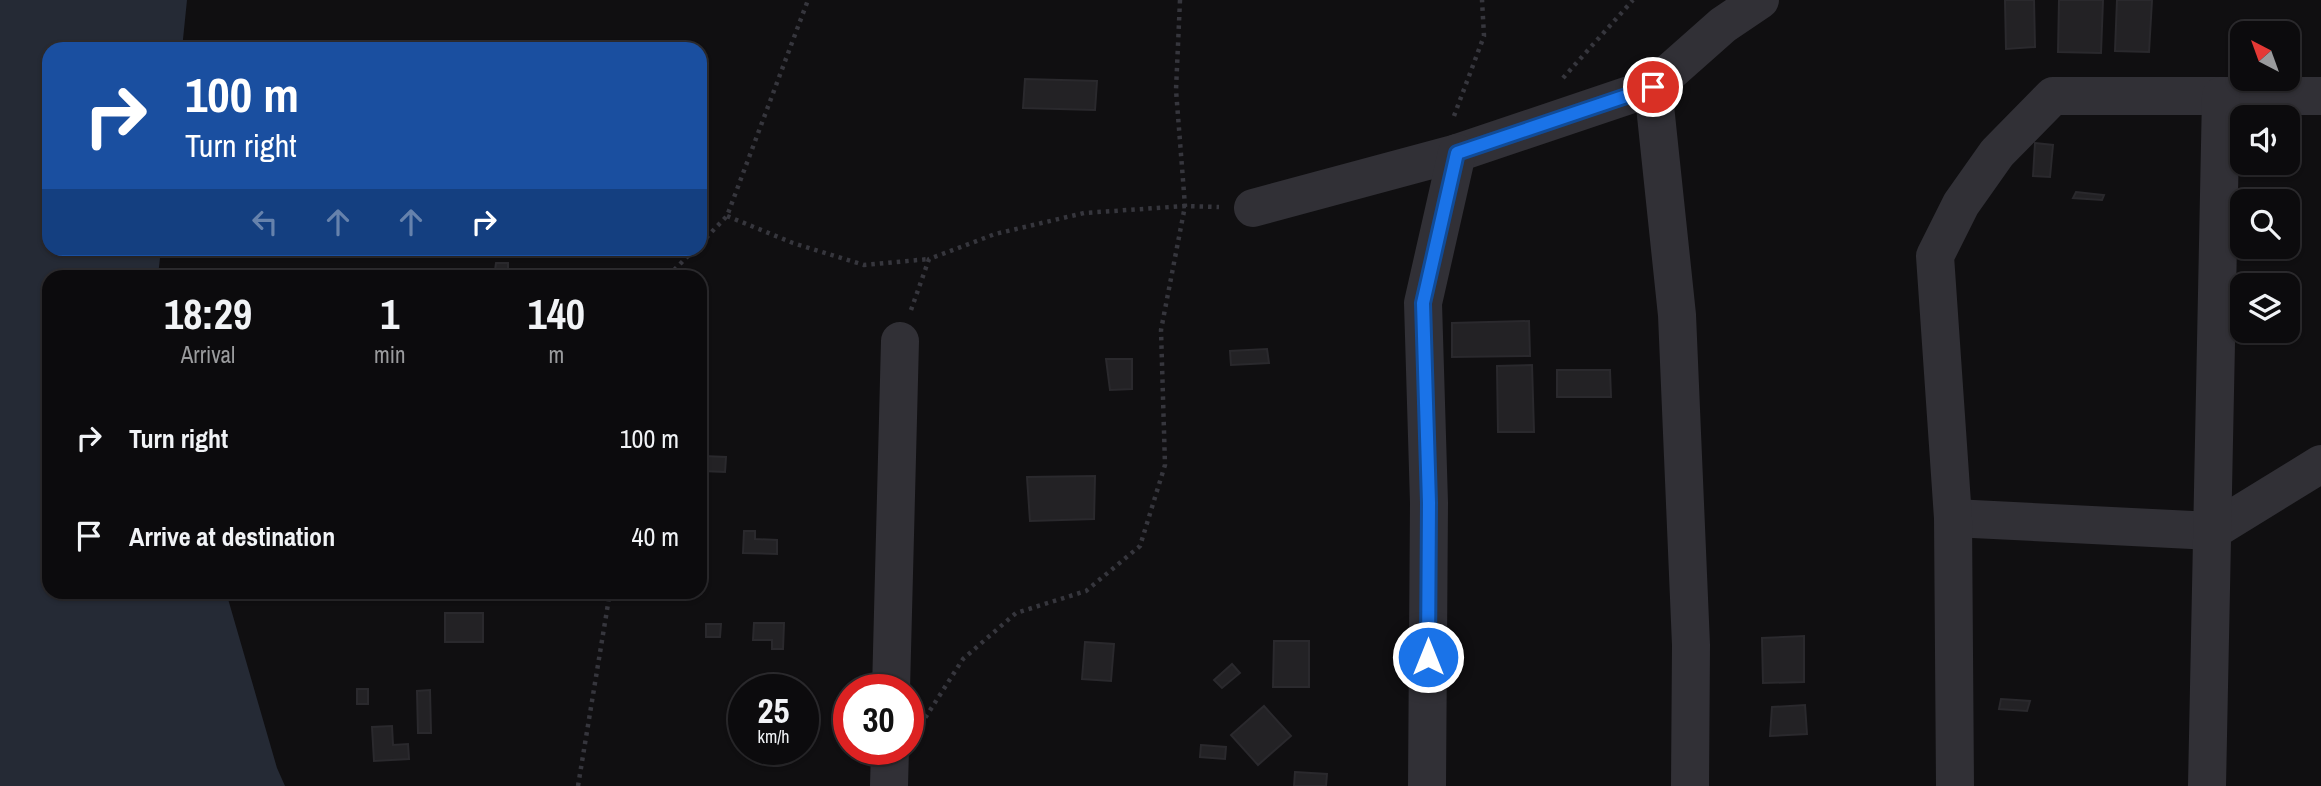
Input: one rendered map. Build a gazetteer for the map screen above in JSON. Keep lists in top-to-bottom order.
{
  "north": "top left",
  "page": {
    "turn": ["100 m", "Turn right"],
    "eta": [
      "18:29",
      "Arrival",
      "1",
      "min",
      "140",
      "m"
    ],
    "list": [
      {
        "name": "Turn right",
        "value": "100 m"
      },
      {
        "name": "Arrive at destination",
        "value": "40 m"
      }
    ],
    "speed": "25 km/h",
    "limit": "30"
  }
}
